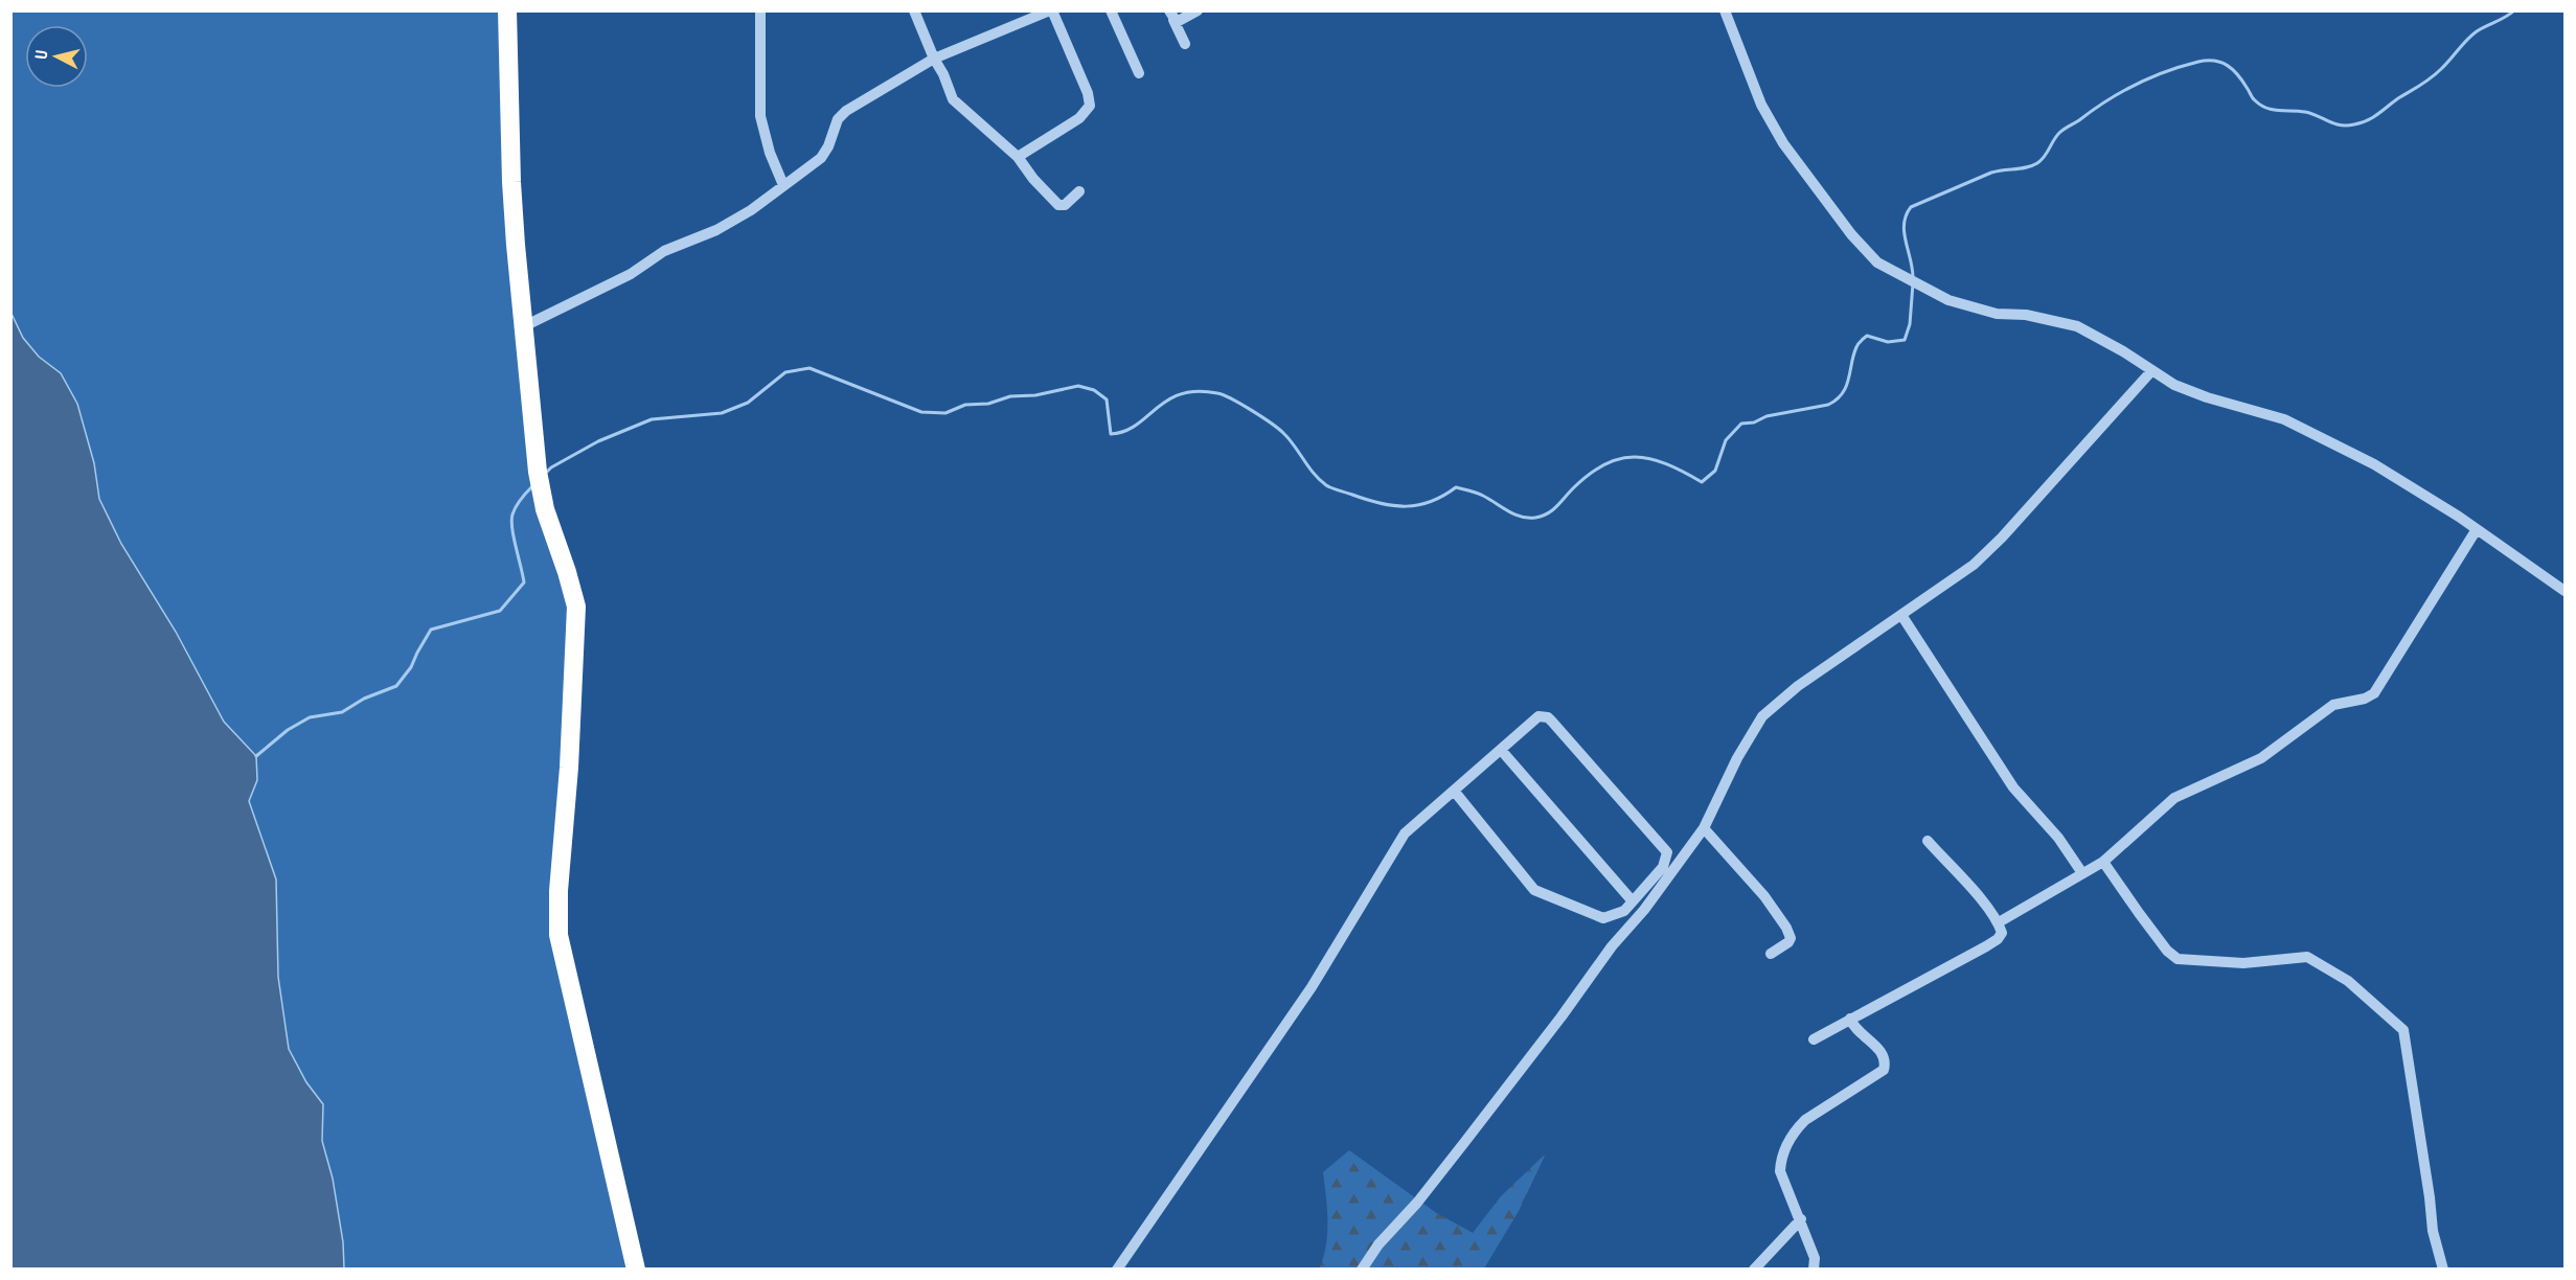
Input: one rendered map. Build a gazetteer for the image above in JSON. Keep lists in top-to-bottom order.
{
  "north": "left"
}
